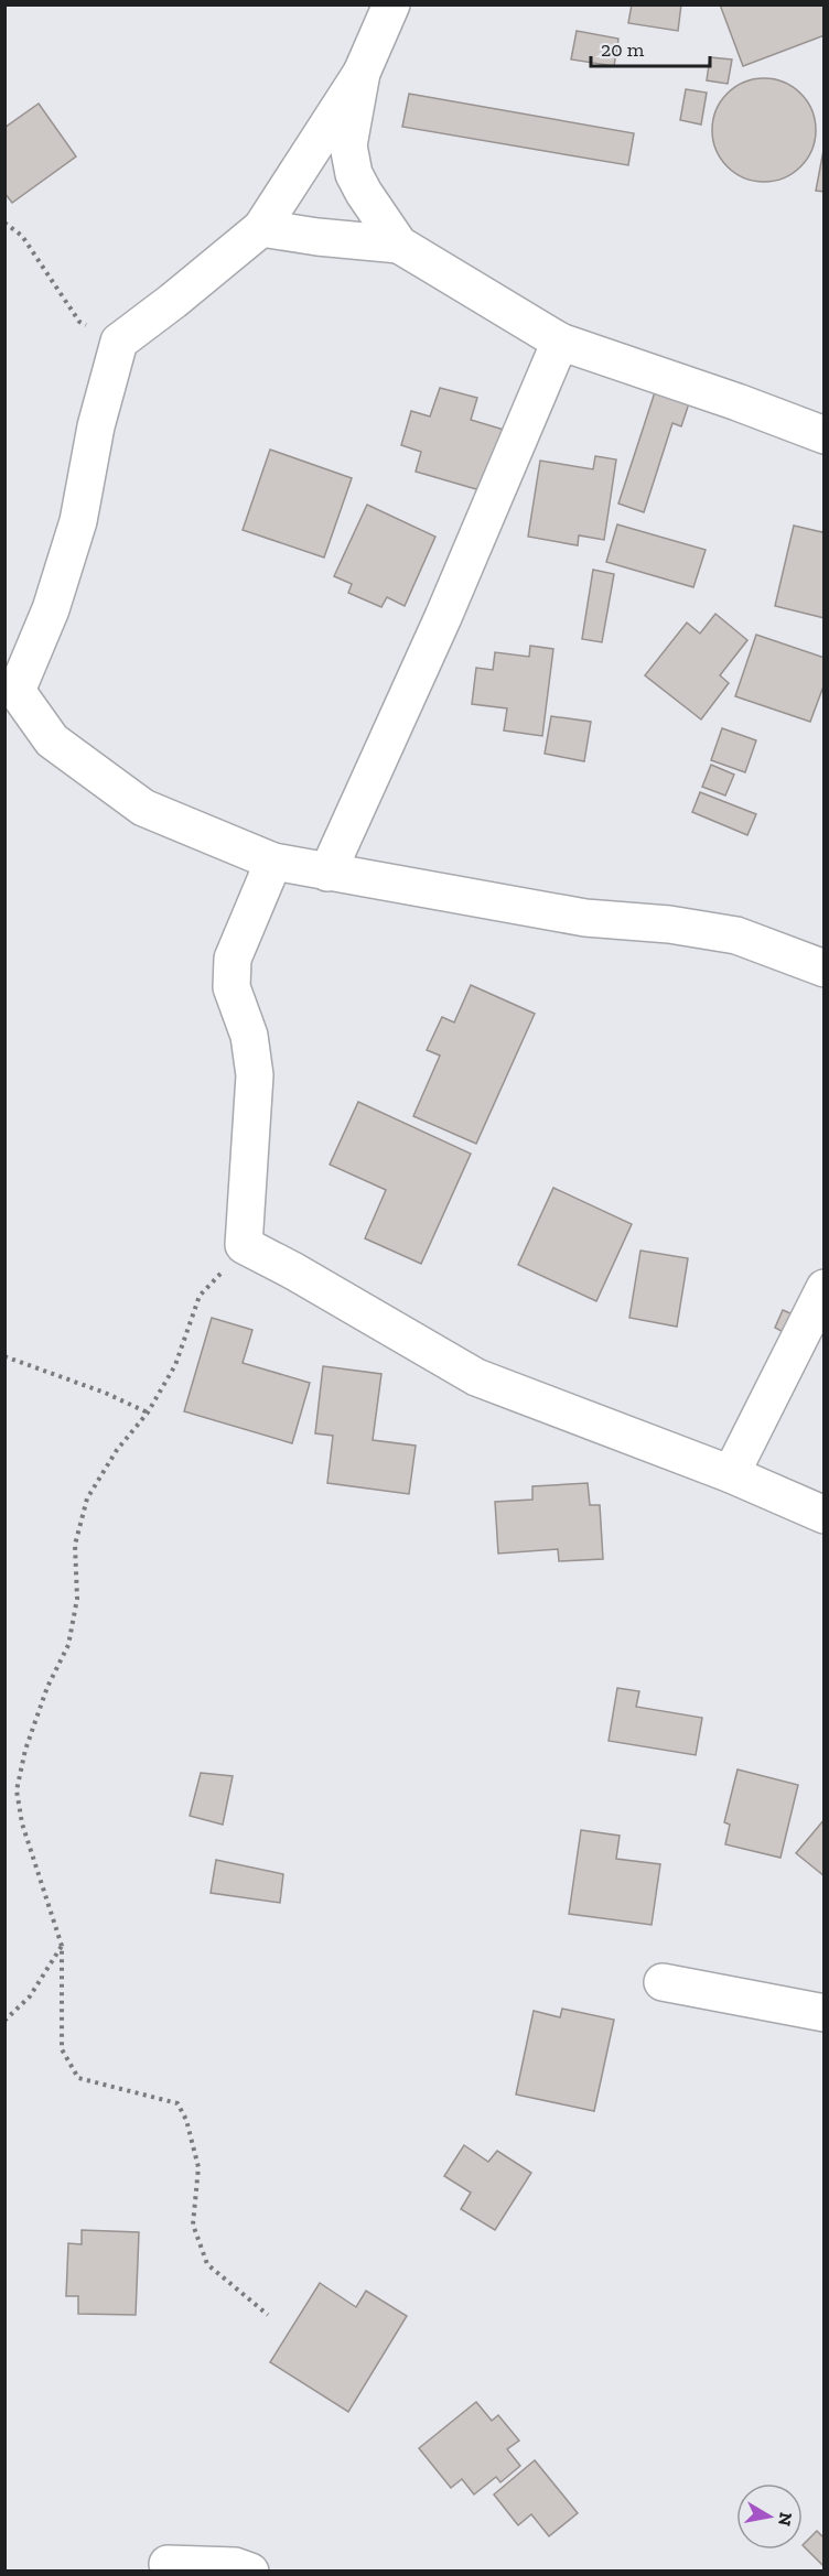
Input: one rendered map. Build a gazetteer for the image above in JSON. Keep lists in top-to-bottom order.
{
  "scale_bar": "20 m",
  "north": "right"
}
